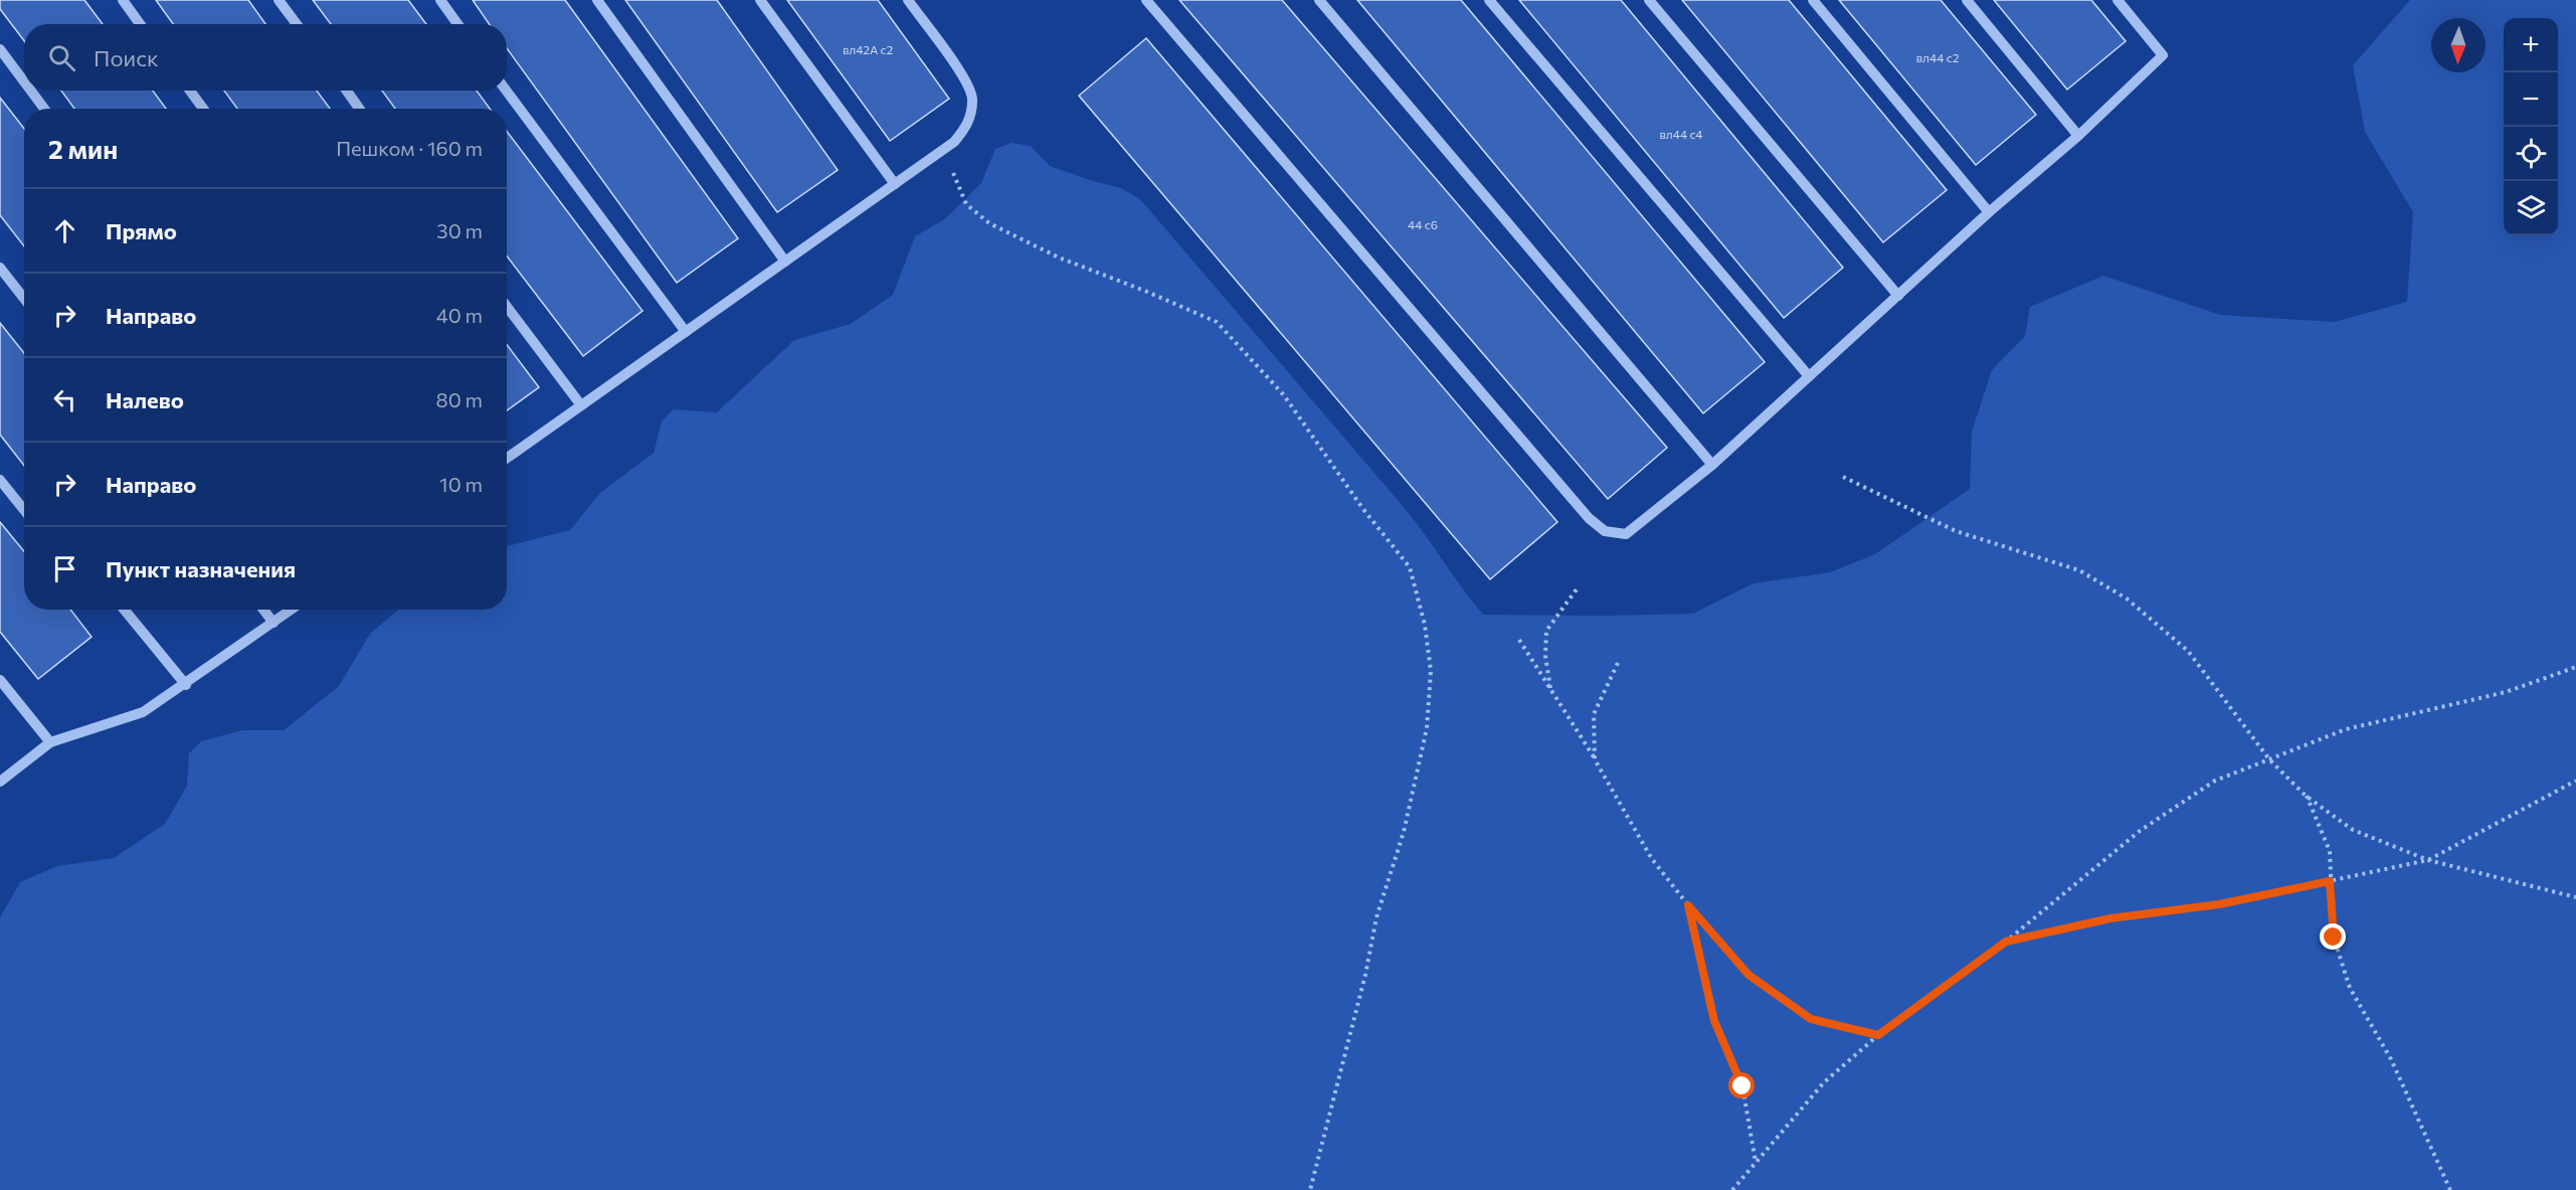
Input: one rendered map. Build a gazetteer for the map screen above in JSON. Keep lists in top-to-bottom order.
{
  "house_numbers": [
    "вл42А с2",
    "вл44 с2",
    "вл44 с4",
    "44 с6"
  ],
  "north": "bottom",
  "page": {
    "map_buttons": ["+", "−"],
    "search": "Поиск",
    "heading": ["2 мин", "Пешком · 160 m"],
    "list": [
      ["Прямо", "30 m"],
      ["Направо", "40 m"],
      ["Налево", "80 m"],
      ["Направо", "10 m"],
      "Пункт назначения"
    ]
  }
}
